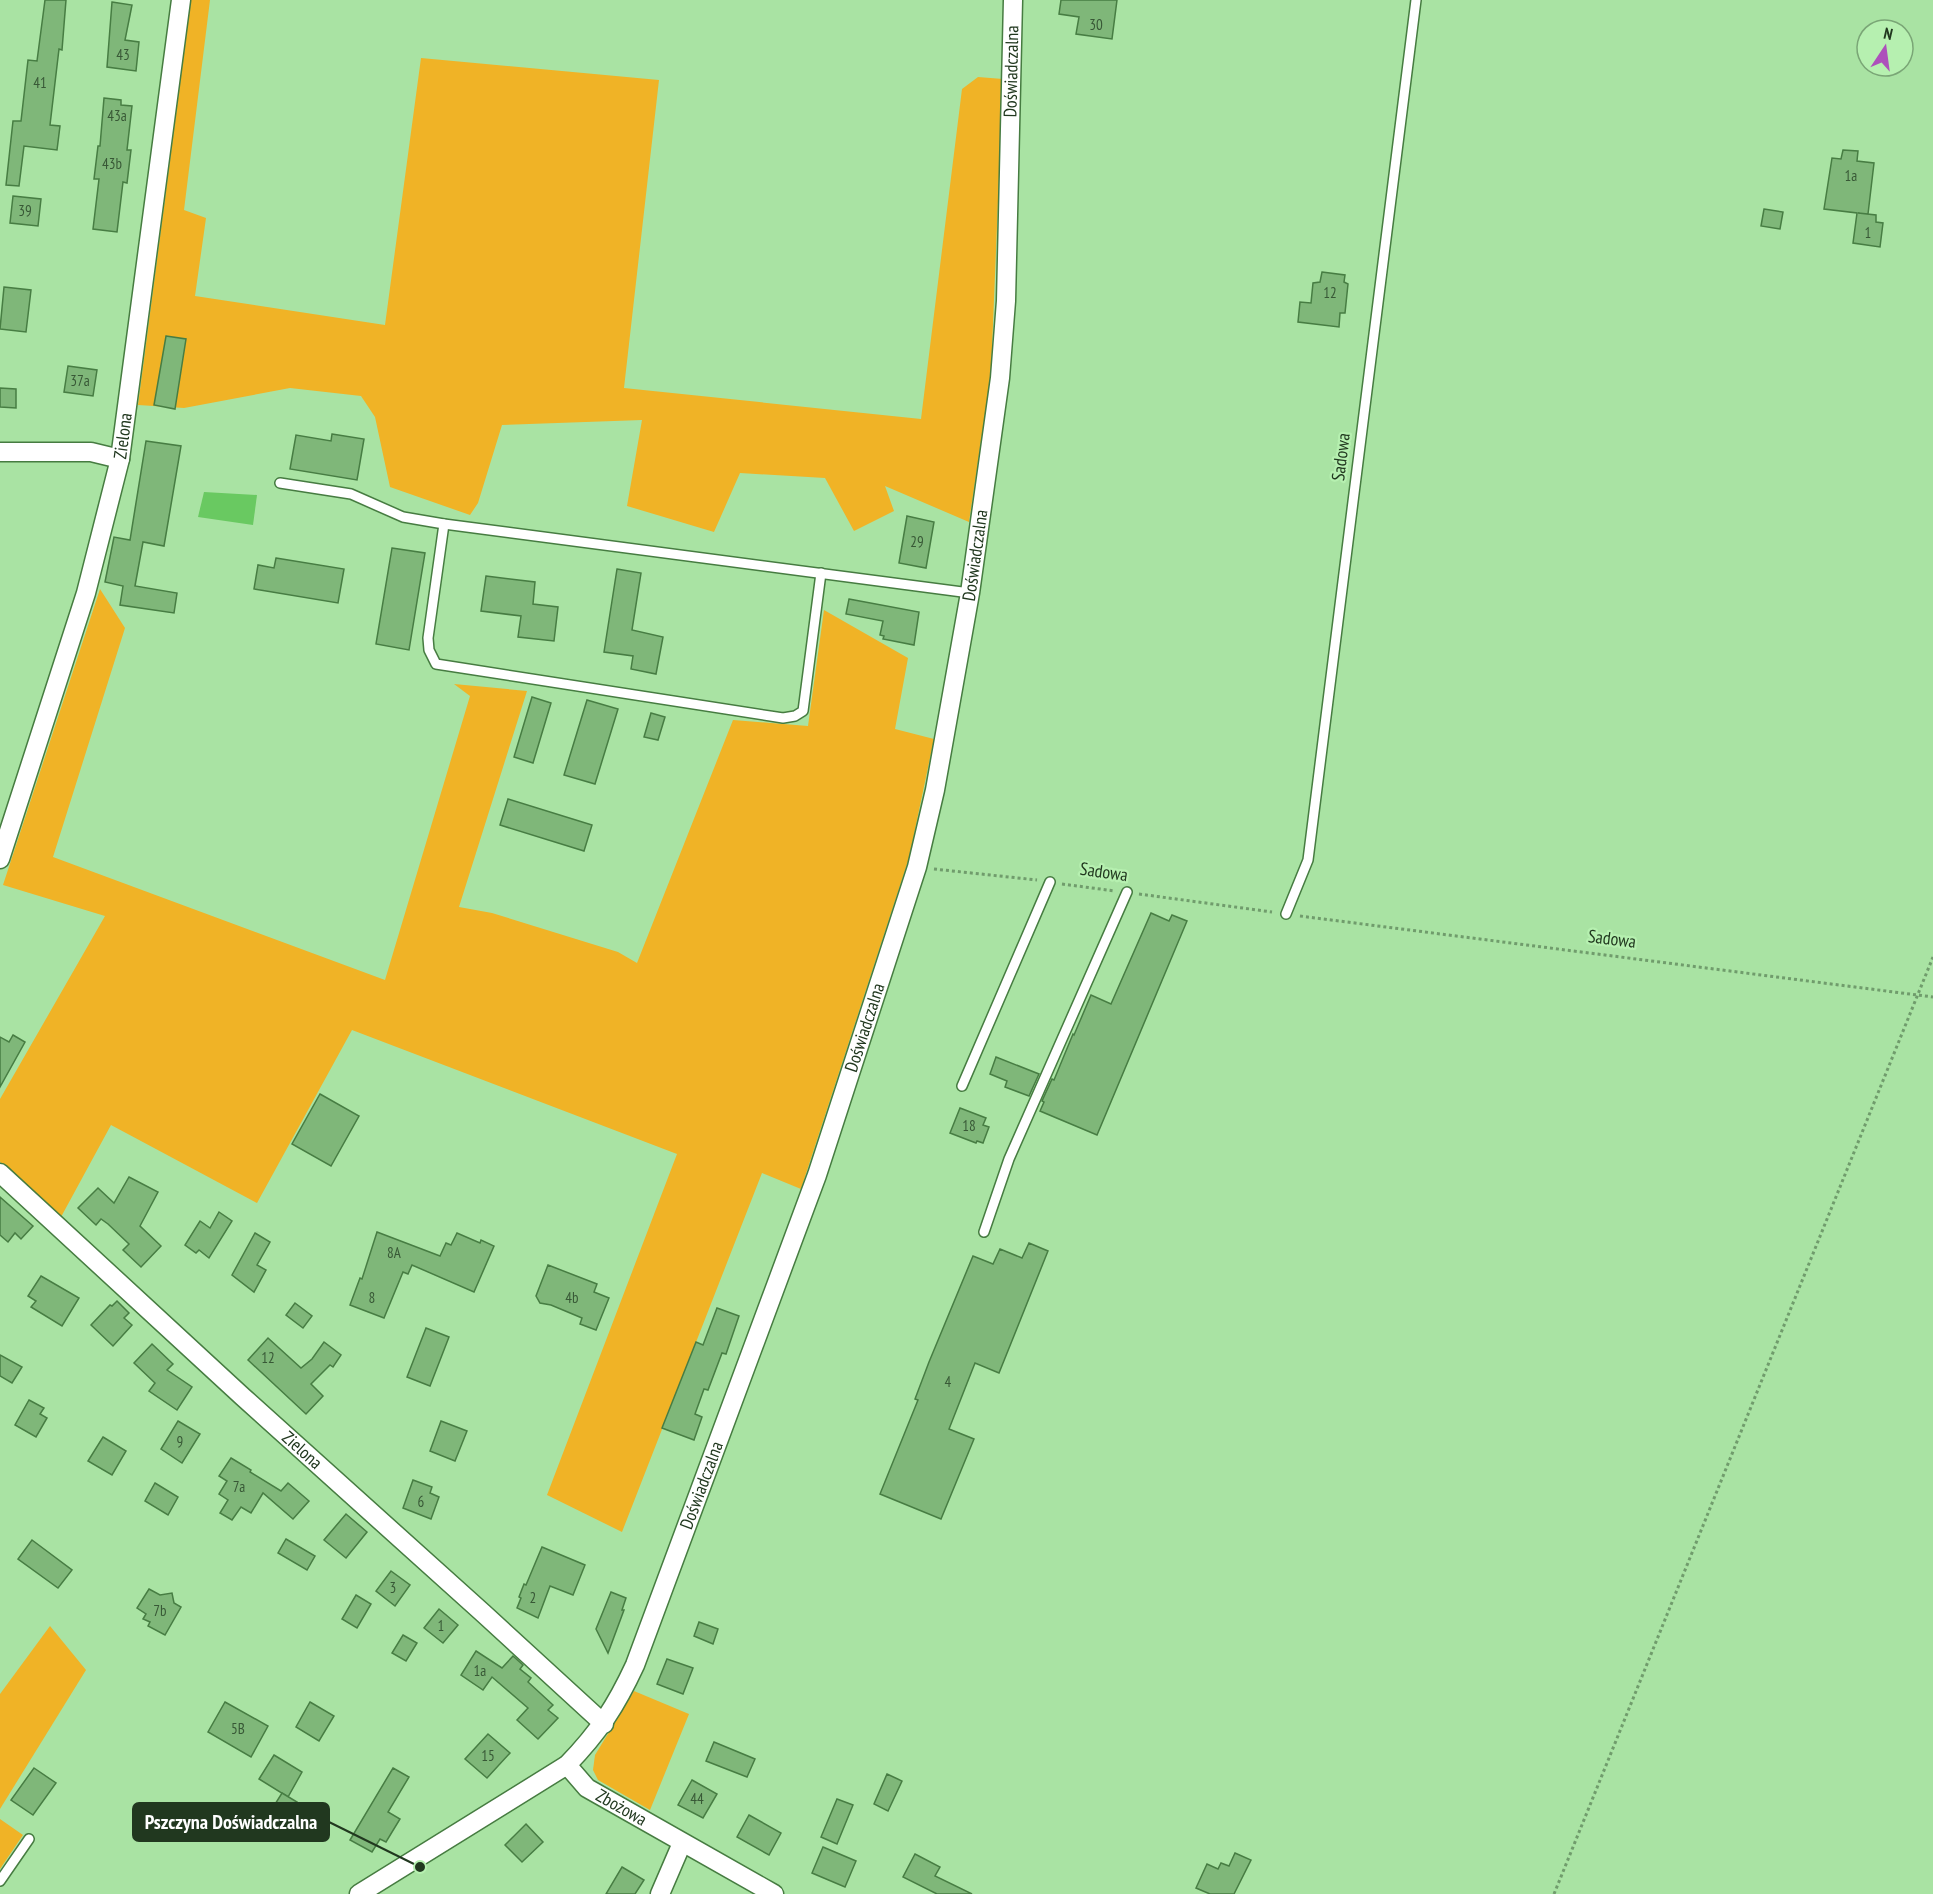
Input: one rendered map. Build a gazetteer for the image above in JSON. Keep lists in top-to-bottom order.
{
  "streets": {
    "street": ["Doświadczalna", "Zielona", "Zbożowa"],
    "lane": ["Sadowa"]
  },
  "crossings": [
    ["Doświadczalna", "Zielona"],
    ["Doświadczalna", "Sadowa"],
    ["Doświadczalna", "Zbożowa"]
  ],
  "places": ["Pszczyna Doświadczalna"],
  "house_numbers": [
    "30",
    "43",
    "41",
    "43a",
    "43b",
    "1a",
    "39",
    "1",
    "12",
    "37a",
    "29",
    "18",
    "8A",
    "8",
    "4b",
    "12",
    "4",
    "9",
    "7a",
    "6",
    "3",
    "2",
    "7b",
    "1",
    "1a",
    "5B",
    "15",
    "44"
  ],
  "north": "top"
}
